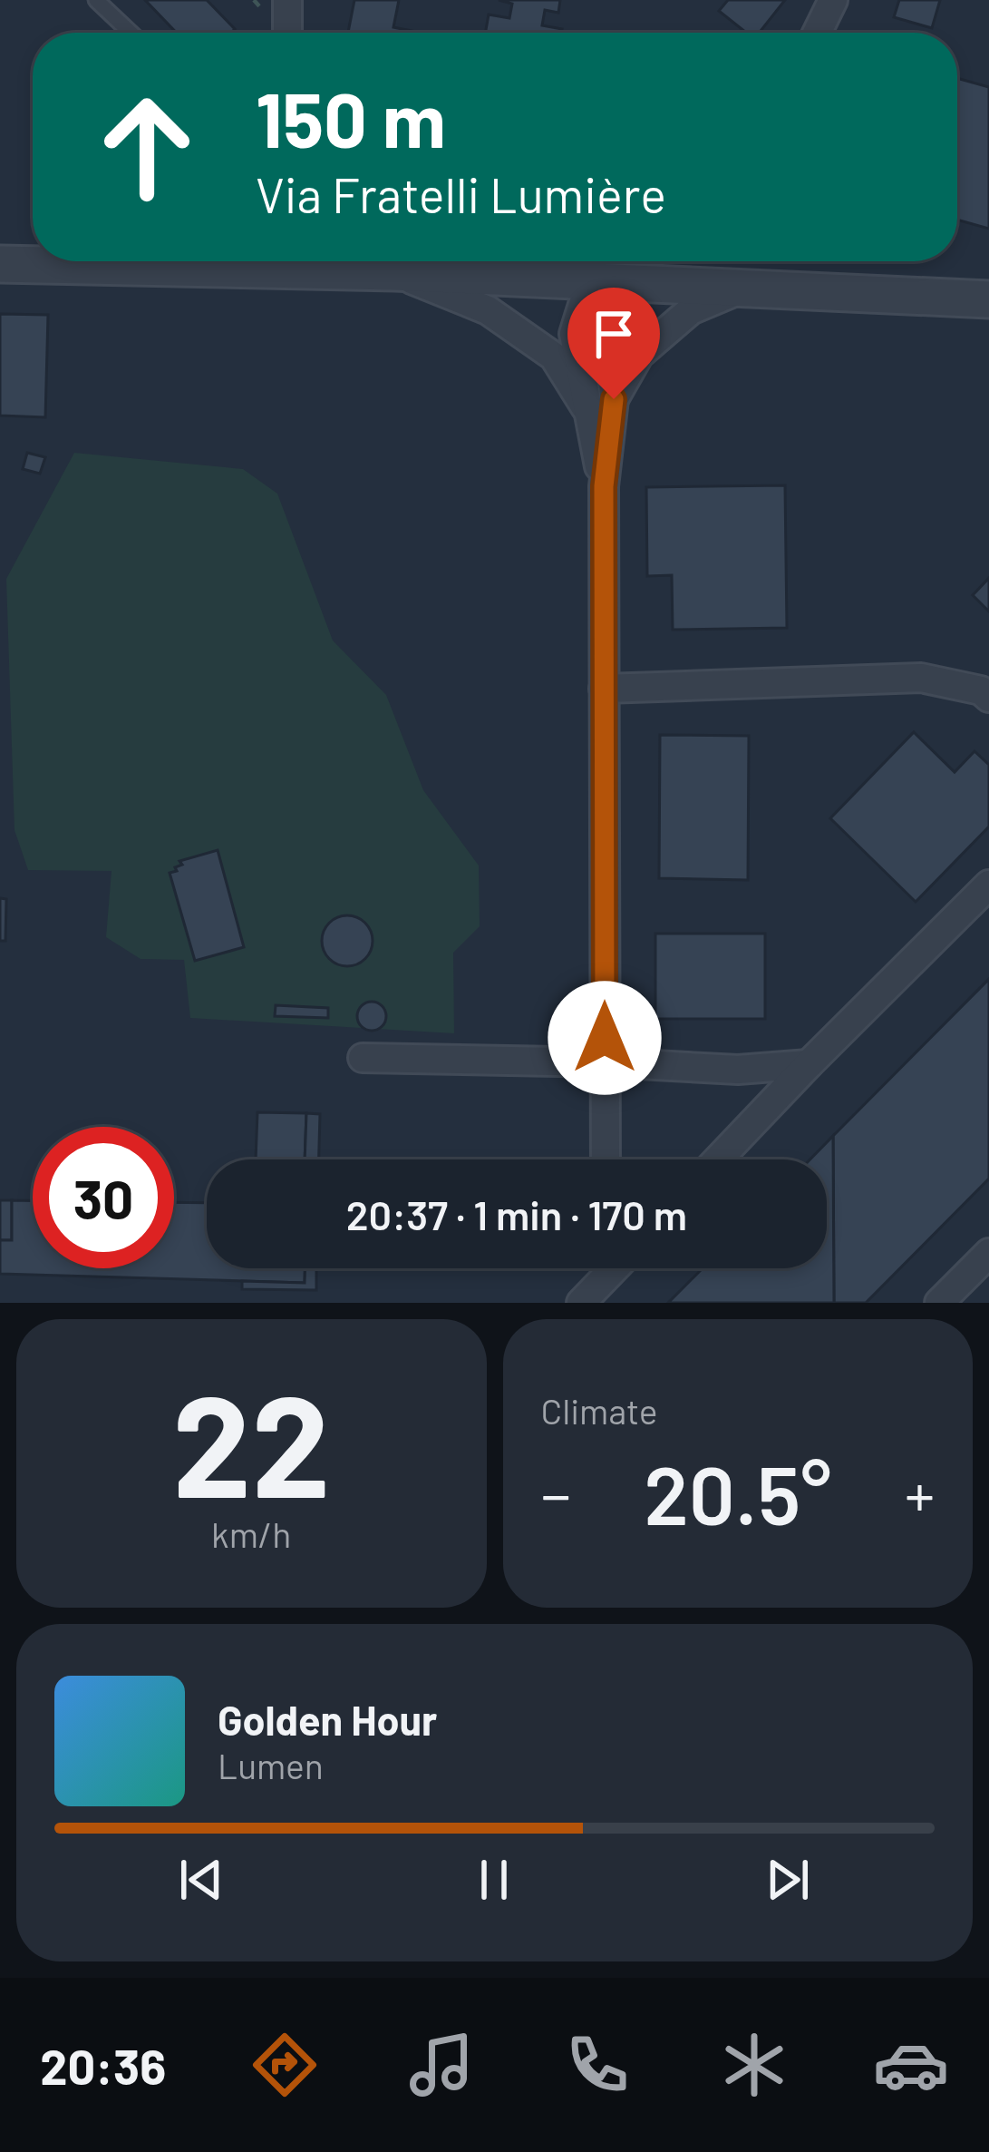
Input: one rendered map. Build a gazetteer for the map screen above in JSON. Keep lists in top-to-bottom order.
{
  "page": {
    "turn": ["150 m", "Via Fratelli Lumière"],
    "limit": "30",
    "trip": "20:37 · 1 min · 170 m",
    "tile": [
      ["22", "km/h"],
      "Climate"
    ],
    "heat": ["−", "20.5°", "+"],
    "song": ["Golden Hour", "Lumen"],
    "tabs": "20:36"
  }
}
